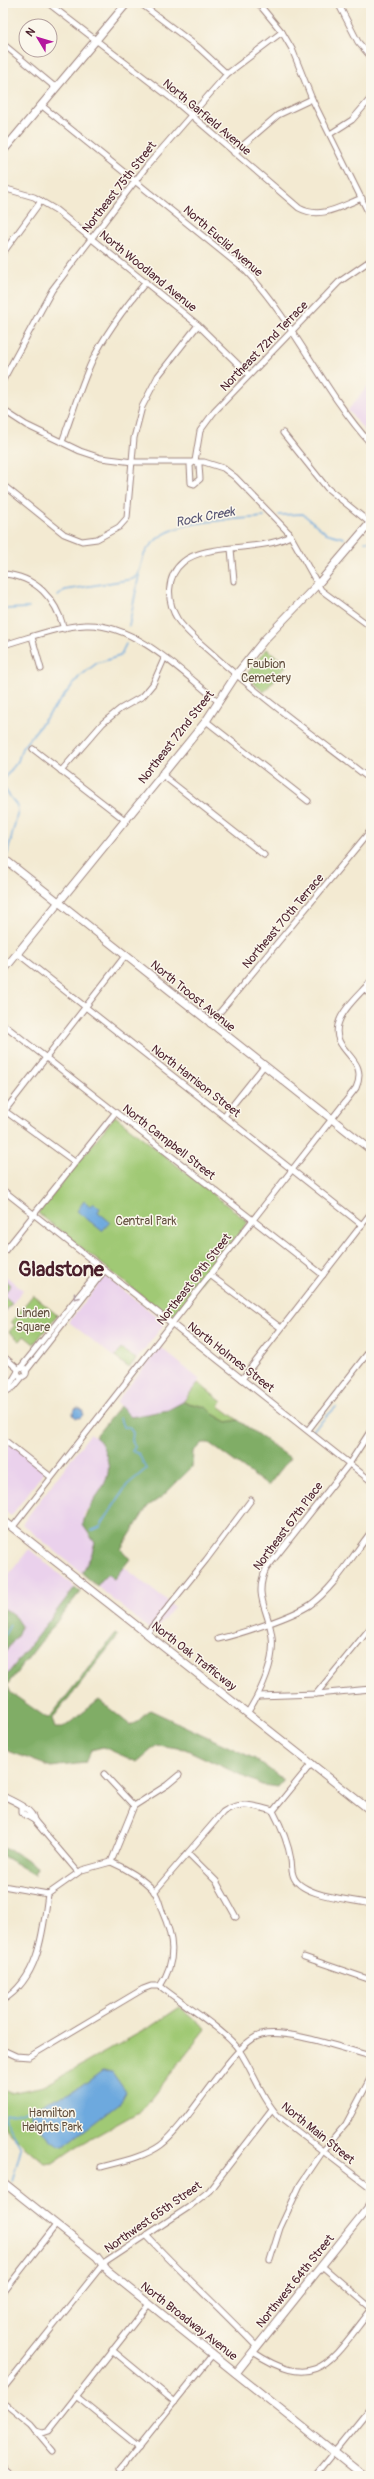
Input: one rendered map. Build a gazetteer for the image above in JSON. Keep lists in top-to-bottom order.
{
  "streets": {
    "street": [
      "North Garfield Avenue",
      "Northeast 75th Street",
      "North Euclid Avenue",
      "North Woodland Avenue",
      "Northeast 72nd Terrace",
      "Northeast 72nd Street",
      "Northeast 70th Terrace",
      "North Troost Avenue",
      "North Harrison Street",
      "North Campbell Street",
      "Northeast 69th Street",
      "North Holmes Street",
      "Northeast 67th Place",
      "North Oak Trafficway",
      "North Main Street",
      "Northwest 65th Street",
      "Northwest 64th Street",
      "North Broadway Avenue"
    ]
  },
  "crossings": [
    ["North Garfield Avenue", "Northeast 75th Street"],
    ["Northeast 75th Street", "North Euclid Avenue"],
    ["Northeast 75th Street", "North Woodland Avenue"],
    ["North Euclid Avenue", "Northeast 72nd Terrace"],
    ["North Woodland Avenue", "Northeast 72nd Terrace"],
    ["Northeast 72nd Street", "North Troost Avenue"],
    ["Northeast 72nd Street", "North Harrison Street"],
    ["Northeast 70th Terrace", "North Troost Avenue"],
    ["North Troost Avenue", "Northeast 69th Street"],
    ["North Harrison Street", "Northeast 69th Street"],
    ["North Campbell Street", "Northeast 69th Street"],
    ["Northeast 69th Street", "North Holmes Street"],
    ["Northeast 69th Street", "North Oak Trafficway"],
    ["North Holmes Street", "Northeast 67th Place"],
    ["Northeast 67th Place", "North Oak Trafficway"],
    ["North Main Street", "Northwest 65th Street"],
    ["Northwest 65th Street", "North Broadway Avenue"],
    ["Northwest 64th Street", "North Broadway Avenue"]
  ],
  "districts": ["Gladstone"],
  "water": ["Rock Creek"],
  "parks": [
    "Faubion Cemetery",
    "Central Park",
    "Linden Square",
    "Hamilton Heights Park"
  ],
  "north": "top left"
}
